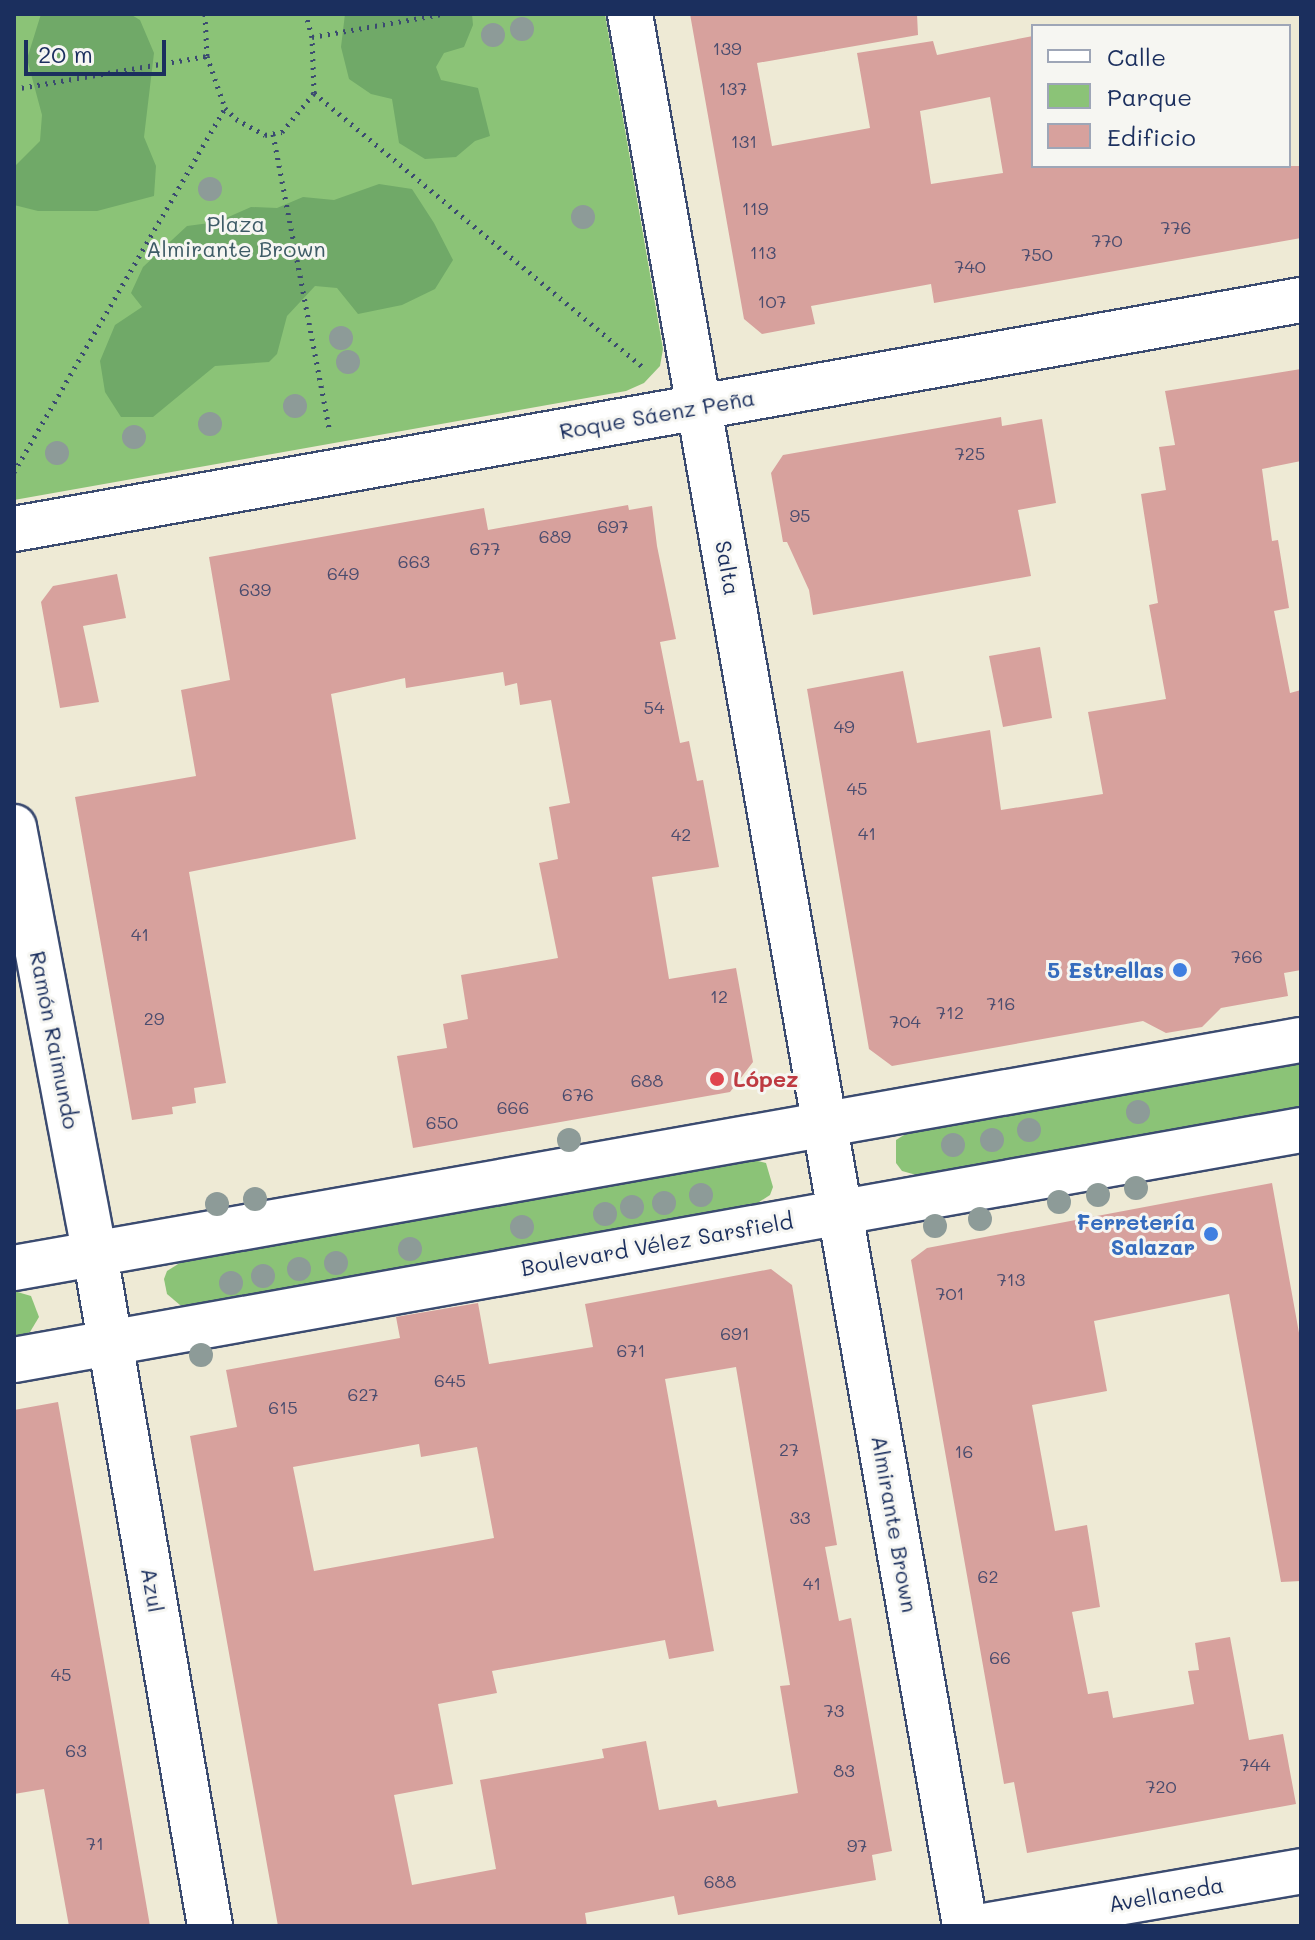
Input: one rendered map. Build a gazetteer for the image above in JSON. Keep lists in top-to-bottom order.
{
  "streets": {
    "street": [
      "Roque Sáenz Peña",
      "Salta",
      "Ramón Raimundo",
      "Boulevard Vélez Sarsfield",
      "Almirante Brown",
      "Azul",
      "Avellaneda"
    ]
  },
  "crossings": [
    ["Roque Sáenz Peña", "Salta"],
    ["Salta", "Almirante Brown"],
    ["Ramón Raimundo", "Azul"],
    ["Boulevard Vélez Sarsfield", "Almirante Brown"],
    ["Boulevard Vélez Sarsfield", "Azul"]
  ],
  "parks": ["Plaza Almirante Brown"],
  "places": ["5 Estrellas", "López", "Ferretería Salazar"],
  "house_numbers": [
    "139",
    "137",
    "131",
    "119",
    "776",
    "770",
    "113",
    "750",
    "740",
    "107",
    "725",
    "95",
    "697",
    "689",
    "677",
    "663",
    "649",
    "639",
    "54",
    "49",
    "45",
    "41",
    "42",
    "41",
    "766",
    "12",
    "716",
    "712",
    "29",
    "704",
    "688",
    "676",
    "666",
    "650",
    "713",
    "701",
    "691",
    "671",
    "645",
    "627",
    "615",
    "27",
    "16",
    "33",
    "62",
    "41",
    "66",
    "45",
    "73",
    "63",
    "744",
    "83",
    "720",
    "71",
    "97",
    "688"
  ],
  "legend": ["Calle", "Parque", "Edificio"],
  "scale_bar": "20 m"
}
